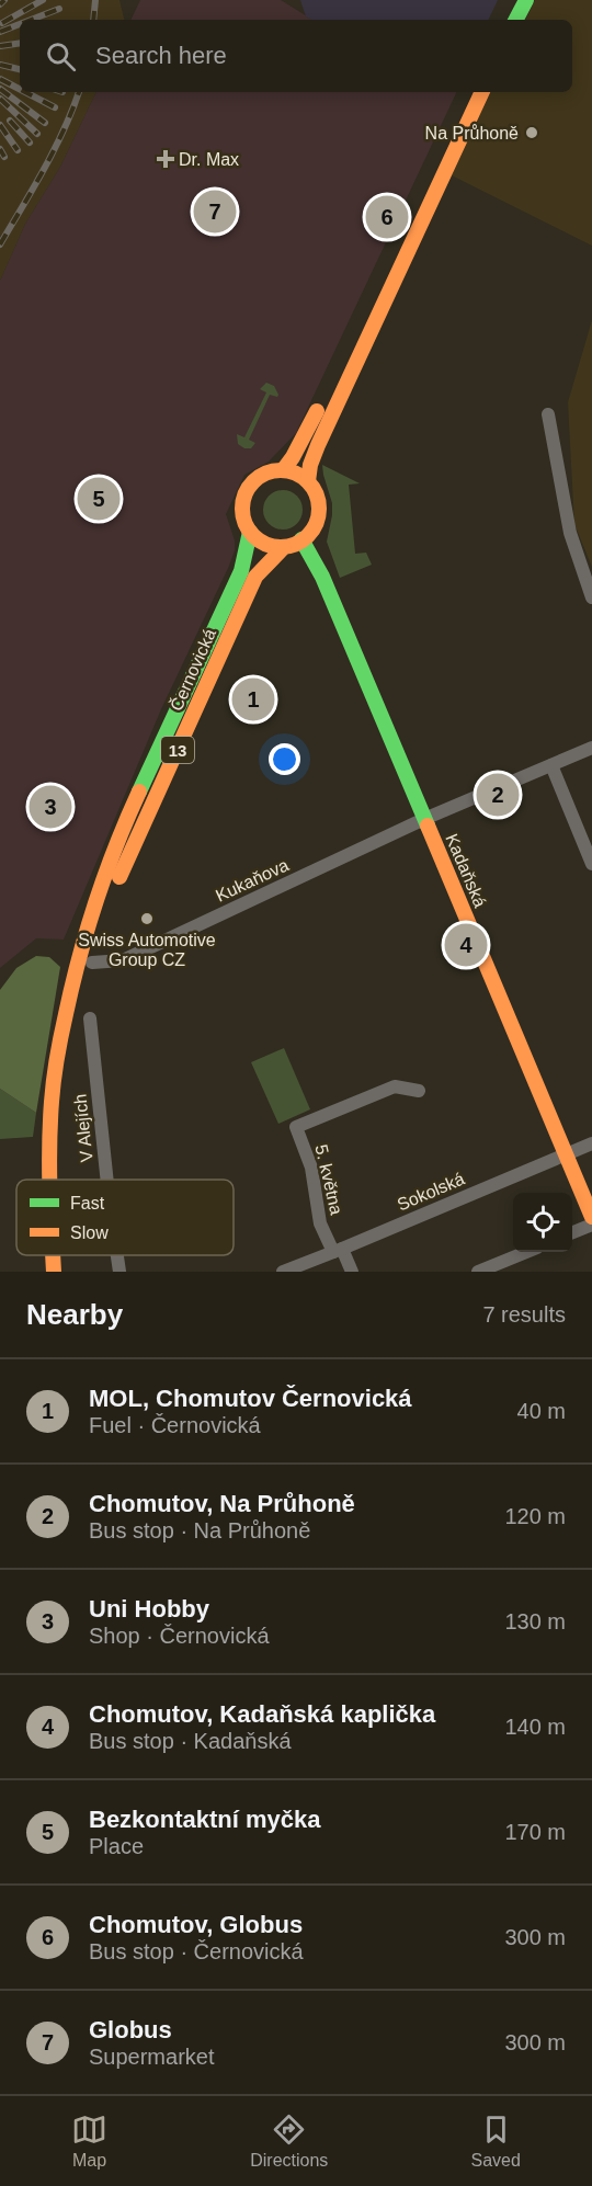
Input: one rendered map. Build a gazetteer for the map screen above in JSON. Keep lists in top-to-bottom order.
{
  "streets": {
    "main road": ["Černovická", "13", "Kadaňská"],
    "street": [
      "Kukaňova",
      "V Alejích",
      "5. května",
      "Sokolská"
    ]
  },
  "crossings": [
    ["Černovická", "13"],
    ["Černovická", "Kadaňská"],
    ["Černovická", "Kukaňova"],
    ["13", "Kukaňova"],
    ["Kadaňská", "Kukaňova"],
    ["Kadaňská", "Sokolská"],
    ["5. května", "Sokolská"]
  ],
  "places": {
    "other": ["Na Průhoně", "Swiss Automotive Group CZ"],
    "health": ["Dr. Max"]
  },
  "legend": ["Fast", "Slow"],
  "page": {
    "search": "Search here",
    "pins": [
      "7",
      "6",
      "5",
      "1",
      "2",
      "3",
      "4"
    ],
    "heading": ["Nearby", "7 results"],
    "list": [
      {
        "mark": "1",
        "name": "MOL, Chomutov Černovická",
        "note": "Fuel · Černovická",
        "value": "40 m"
      },
      {
        "mark": "2",
        "name": "Chomutov, Na Průhoně",
        "note": "Bus stop · Na Průhoně",
        "value": "120 m"
      },
      {
        "mark": "3",
        "name": "Uni Hobby",
        "note": "Shop · Černovická",
        "value": "130 m"
      },
      {
        "mark": "4",
        "name": "Chomutov, Kadaňská kaplička",
        "note": "Bus stop · Kadaňská",
        "value": "140 m"
      },
      {
        "mark": "5",
        "name": "Bezkontaktní myčka",
        "note": "Place",
        "value": "170 m"
      },
      {
        "mark": "6",
        "name": "Chomutov, Globus",
        "note": "Bus stop · Černovická",
        "value": "300 m"
      },
      {
        "mark": "7",
        "name": "Globus",
        "note": "Supermarket",
        "value": "300 m"
      }
    ],
    "nav": ["Map", "Directions", "Saved"]
  }
}
